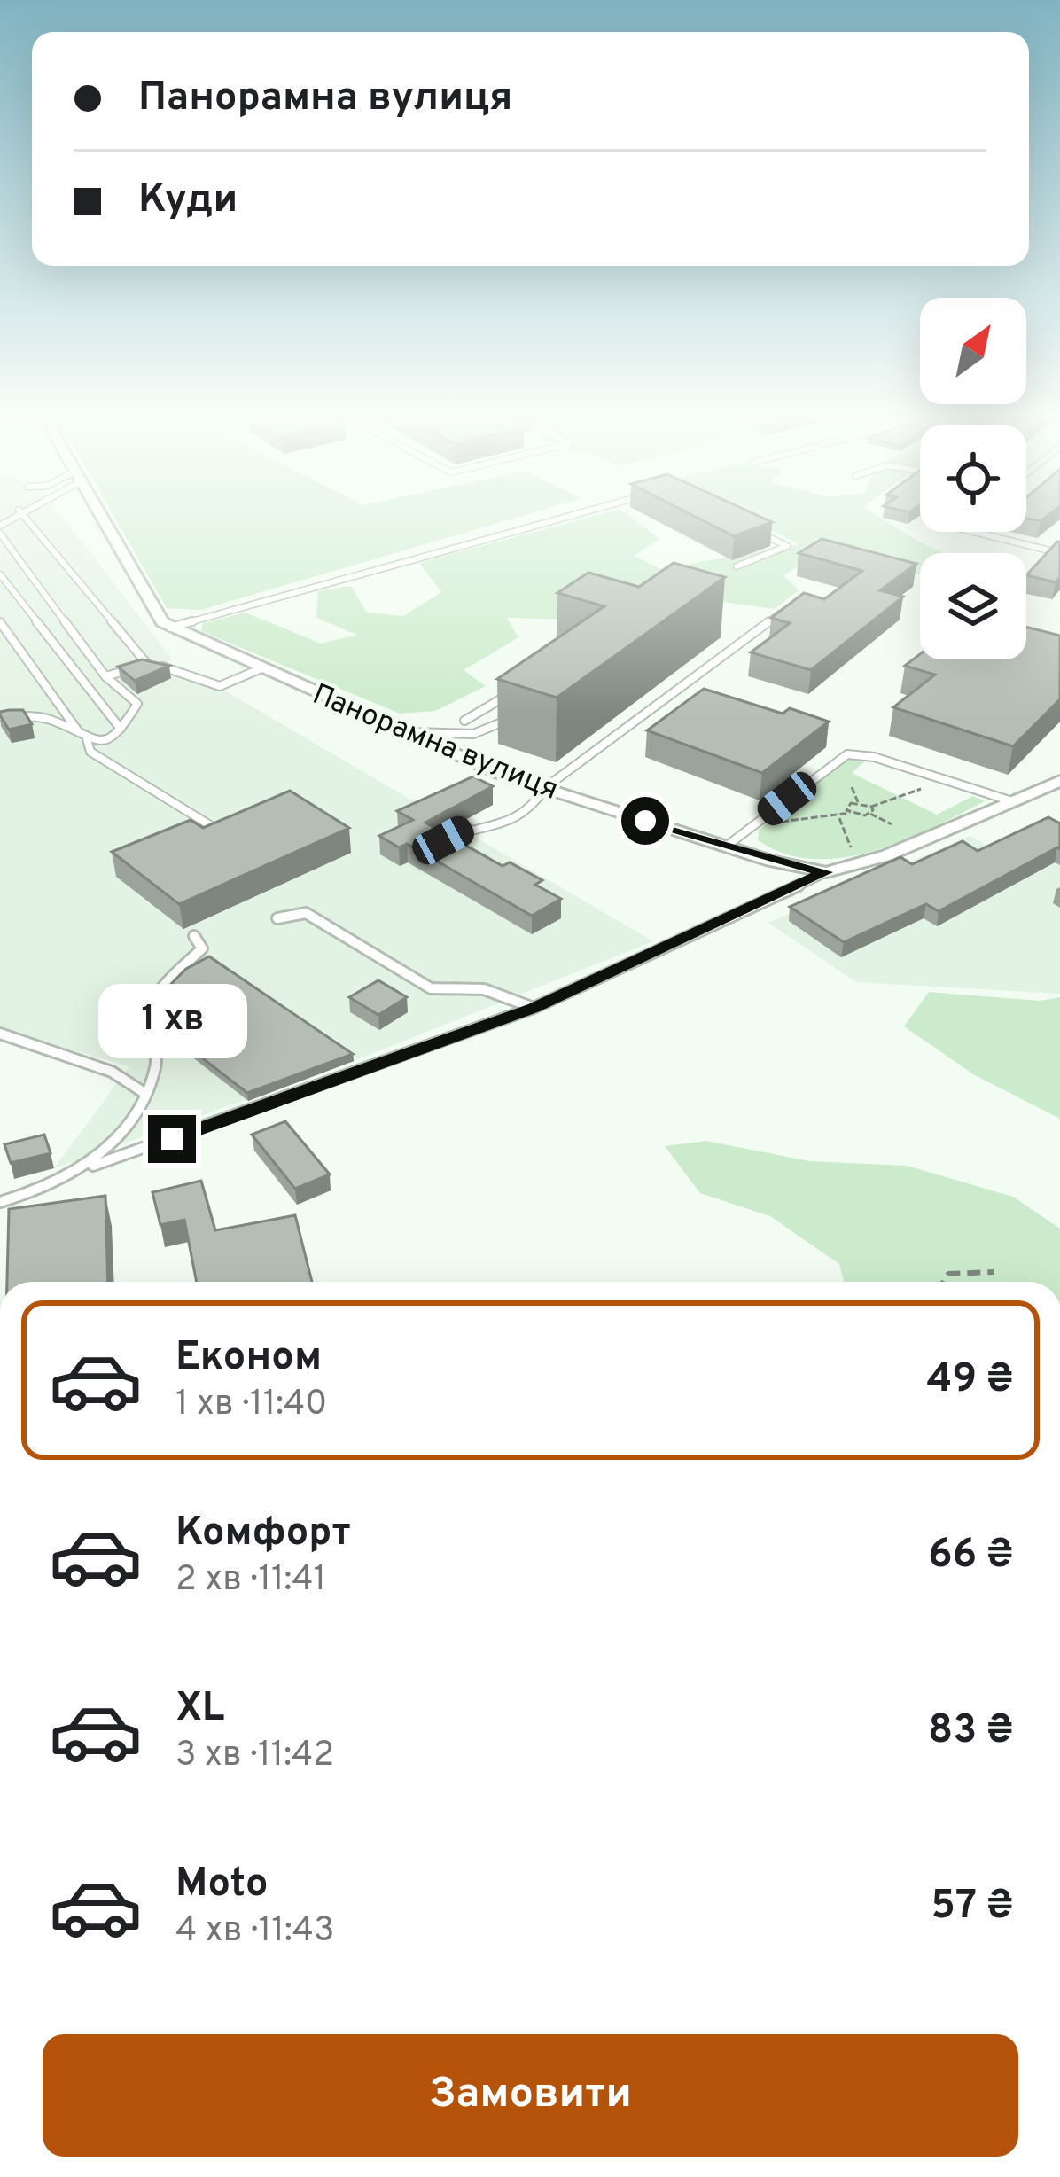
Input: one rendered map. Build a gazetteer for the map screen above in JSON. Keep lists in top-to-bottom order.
{
  "streets": {
    "street": ["Панорамна вулиця"]
  },
  "north": "top right",
  "page": {
    "banner": ["Панорамна вулиця", "Куди"],
    "bubble": "1 хв",
    "list": [
      {
        "name": "Економ",
        "note": "1 хв · 11:40",
        "value": "49 ₴"
      },
      {
        "name": "Комфорт",
        "note": "2 хв · 11:41",
        "value": "66 ₴"
      },
      {
        "name": "XL",
        "note": "3 хв · 11:42",
        "value": "83 ₴"
      },
      {
        "name": "Moto",
        "note": "4 хв · 11:43",
        "value": "57 ₴"
      }
    ],
    "buttons": "Замовити"
  }
}
